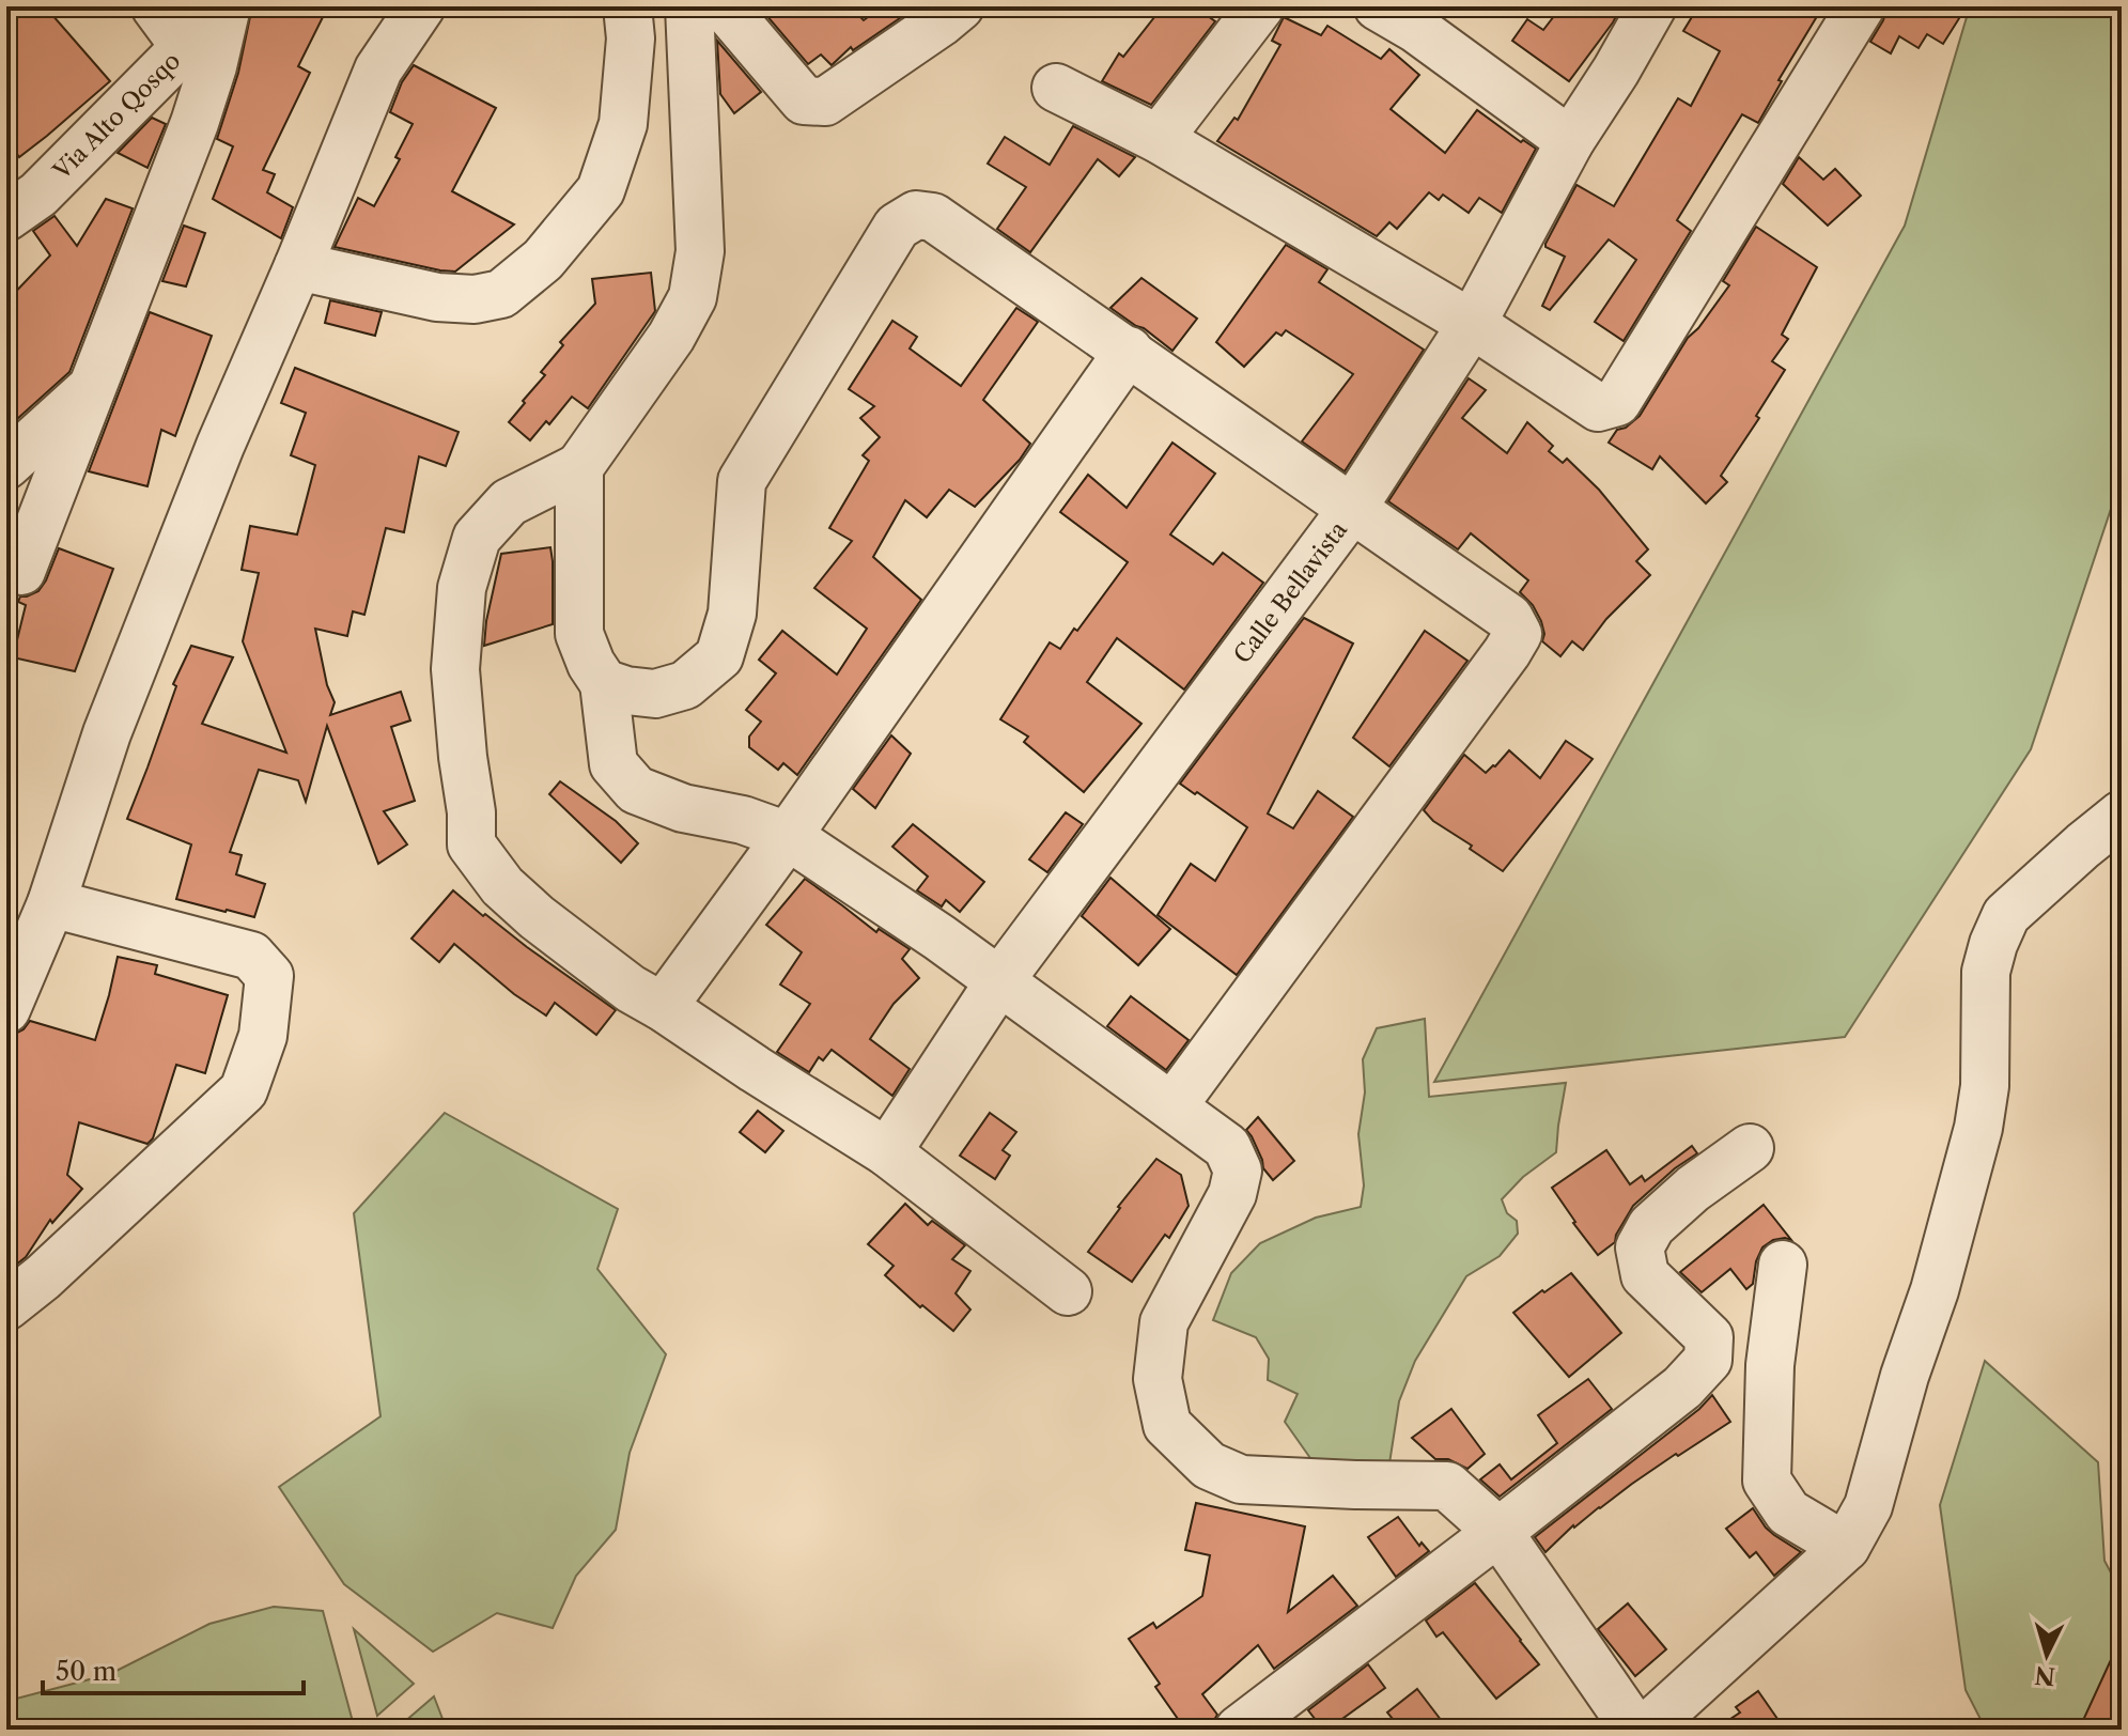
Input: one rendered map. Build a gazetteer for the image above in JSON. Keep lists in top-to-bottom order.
{
  "streets": {
    "street": ["Via Alto Qosqo", "Calle Bellavista"]
  },
  "scale_bar": "50 m",
  "north": "bottom"
}
